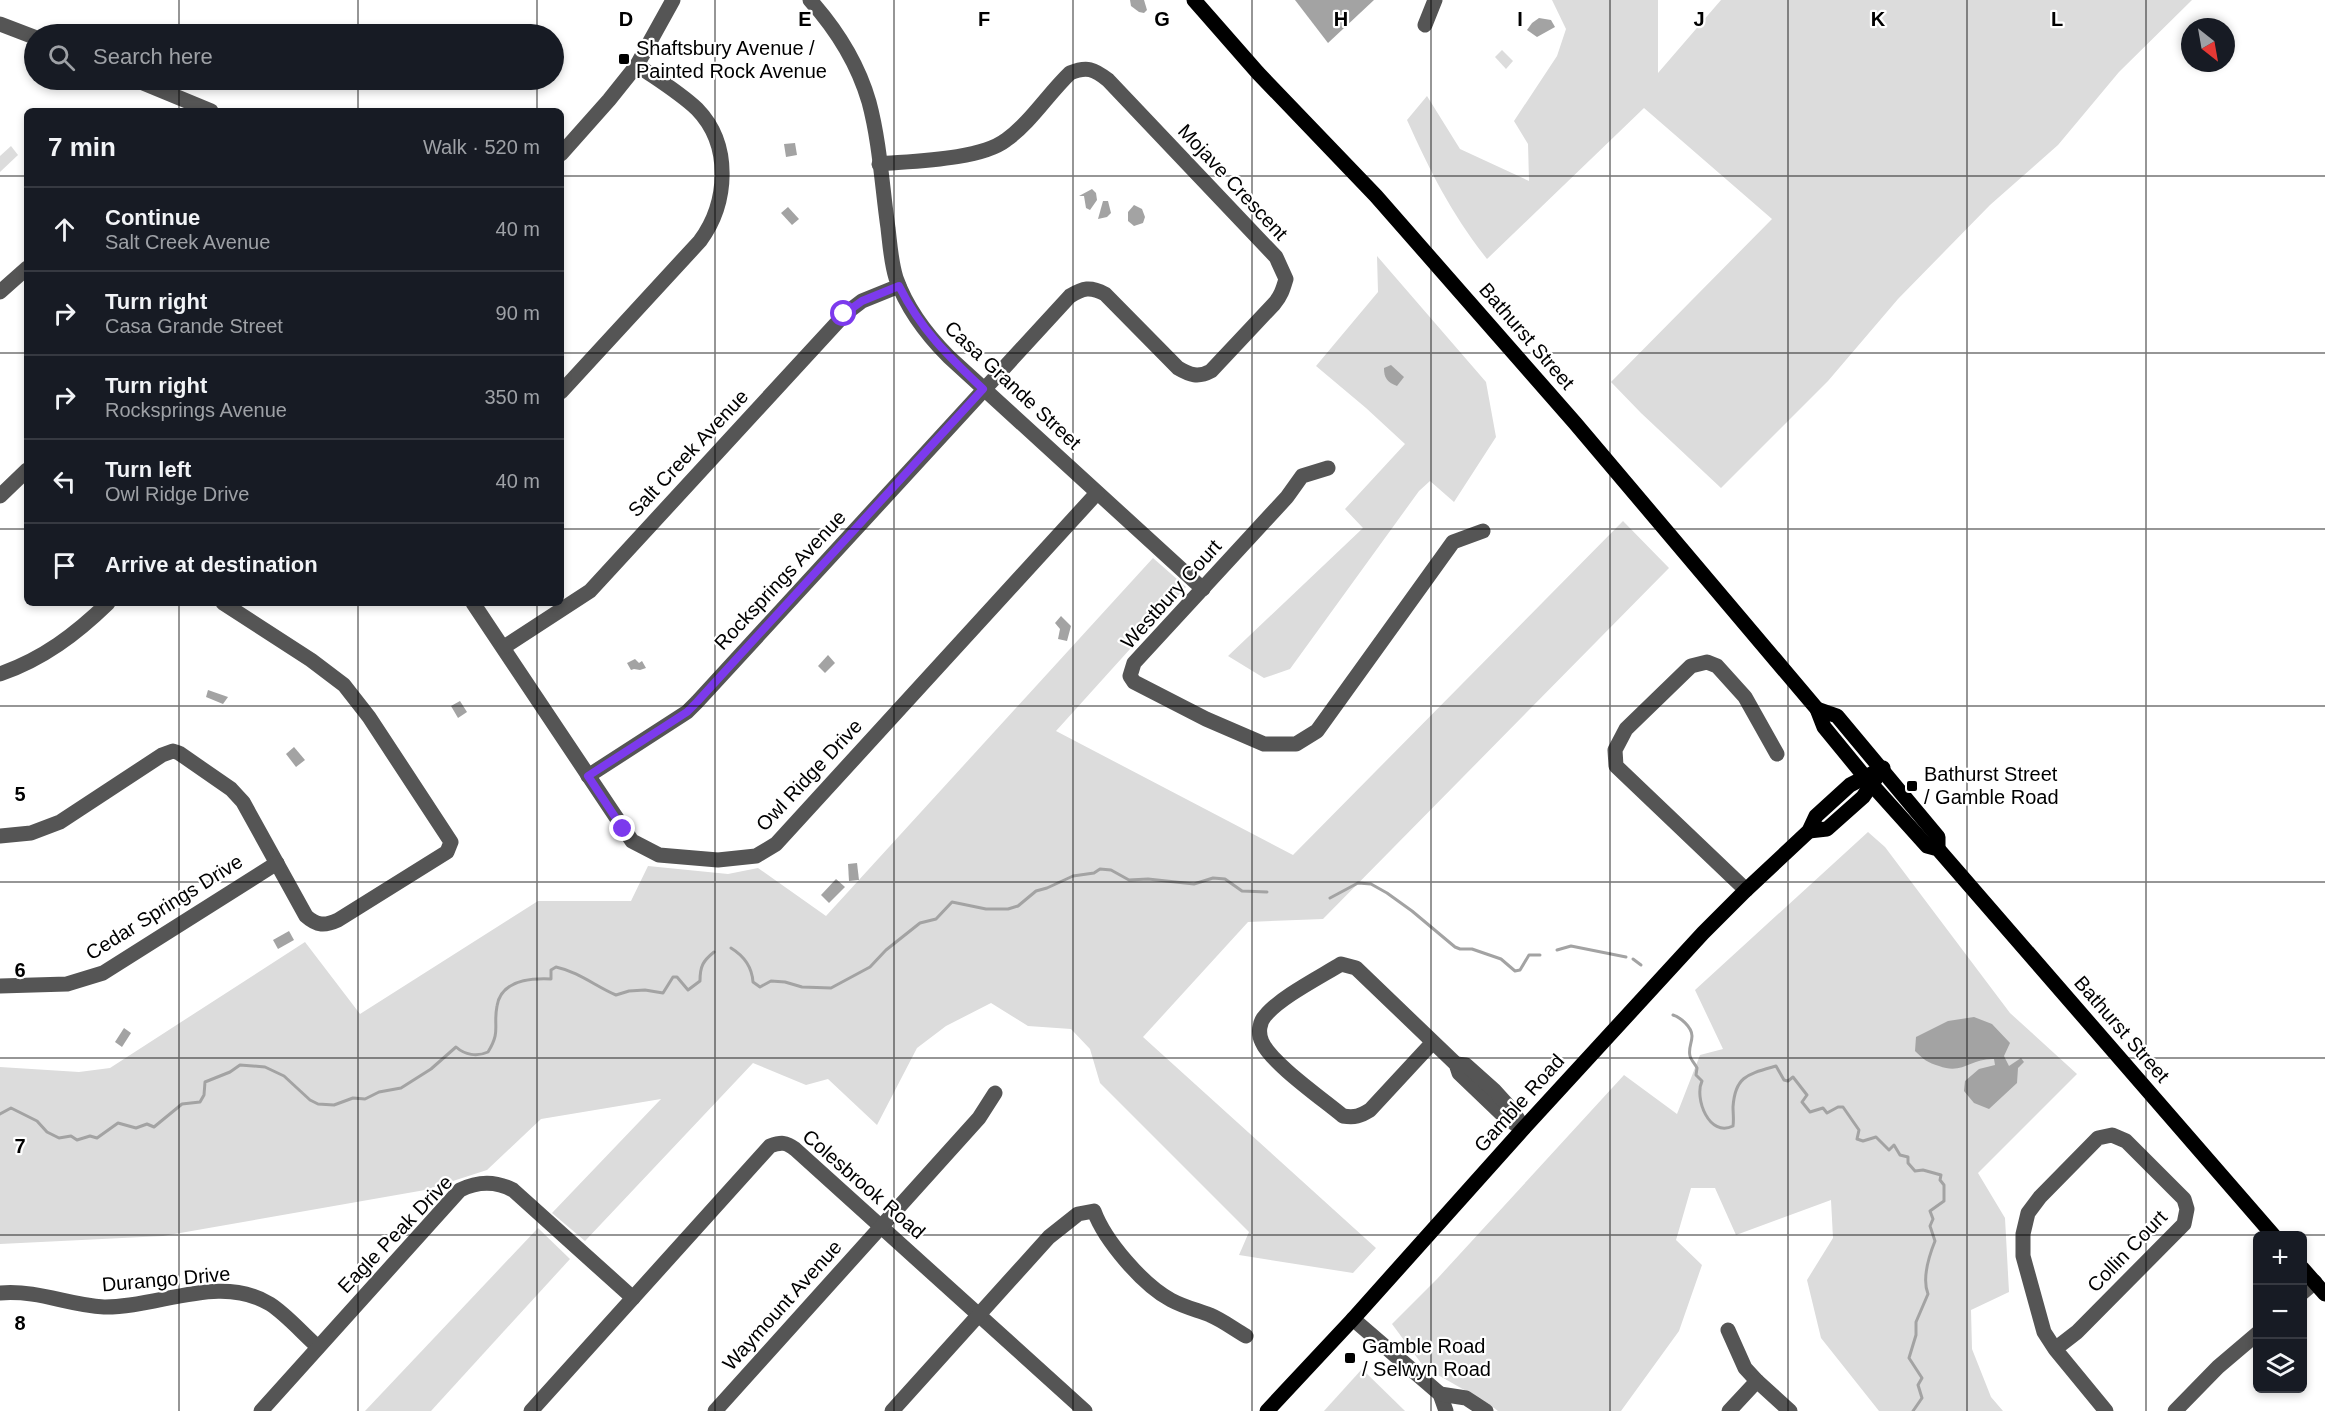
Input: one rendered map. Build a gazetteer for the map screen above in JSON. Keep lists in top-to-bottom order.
{
  "streets": {
    "main road": ["Bathurst Street", "Gamble Road"],
    "street": [
      "Mojave Crescent",
      "Casa Grande Street",
      "Salt Creek Avenue",
      "Rocksprings Avenue",
      "Westbury Court",
      "Owl Ridge Drive",
      "Cedar Springs Drive",
      "Colesbrook Road",
      "Eagle Peak Drive",
      "Collin Court",
      "Durango Drive",
      "Waymount Avenue"
    ]
  },
  "crossings": [
    ["Mojave Crescent", "Casa Grande Street"],
    ["Mojave Crescent", "Rocksprings Avenue"],
    ["Bathurst Street", "Gamble Road"],
    ["Casa Grande Street", "Salt Creek Avenue"],
    ["Casa Grande Street", "Rocksprings Avenue"],
    ["Casa Grande Street", "Westbury Court"],
    ["Casa Grande Street", "Owl Ridge Drive"],
    ["Salt Creek Avenue", "Owl Ridge Drive"],
    ["Rocksprings Avenue", "Owl Ridge Drive"],
    ["Colesbrook Road", "Eagle Peak Drive"],
    ["Colesbrook Road", "Waymount Avenue"],
    ["Eagle Peak Drive", "Durango Drive"]
  ],
  "places": {
    "transit": ["Shaftsbury Avenue / Painted Rock Avenue", "Bathurst Street / Gamble Road", "Gamble Road / Selwyn Road"]
  },
  "north": "bottom right",
  "page": {
    "search": "Search here",
    "heading": ["7 min", "Walk · 520 m"],
    "list": [
      ["Continue", "Salt Creek Avenue", "40 m"],
      ["Turn right", "Casa Grande Street", "90 m"],
      ["Turn right", "Rocksprings Avenue", "350 m"],
      ["Turn left", "Owl Ridge Drive", "40 m"],
      "Arrive at destination"
    ],
    "map_buttons": ["+", "−"]
  },
  "grid": {
    "columns": [
      "D",
      "E",
      "F",
      "G",
      "H",
      "I",
      "J",
      "K",
      "L"
    ],
    "rows": [
      "5",
      "6",
      "7",
      "8"
    ]
  }
}
